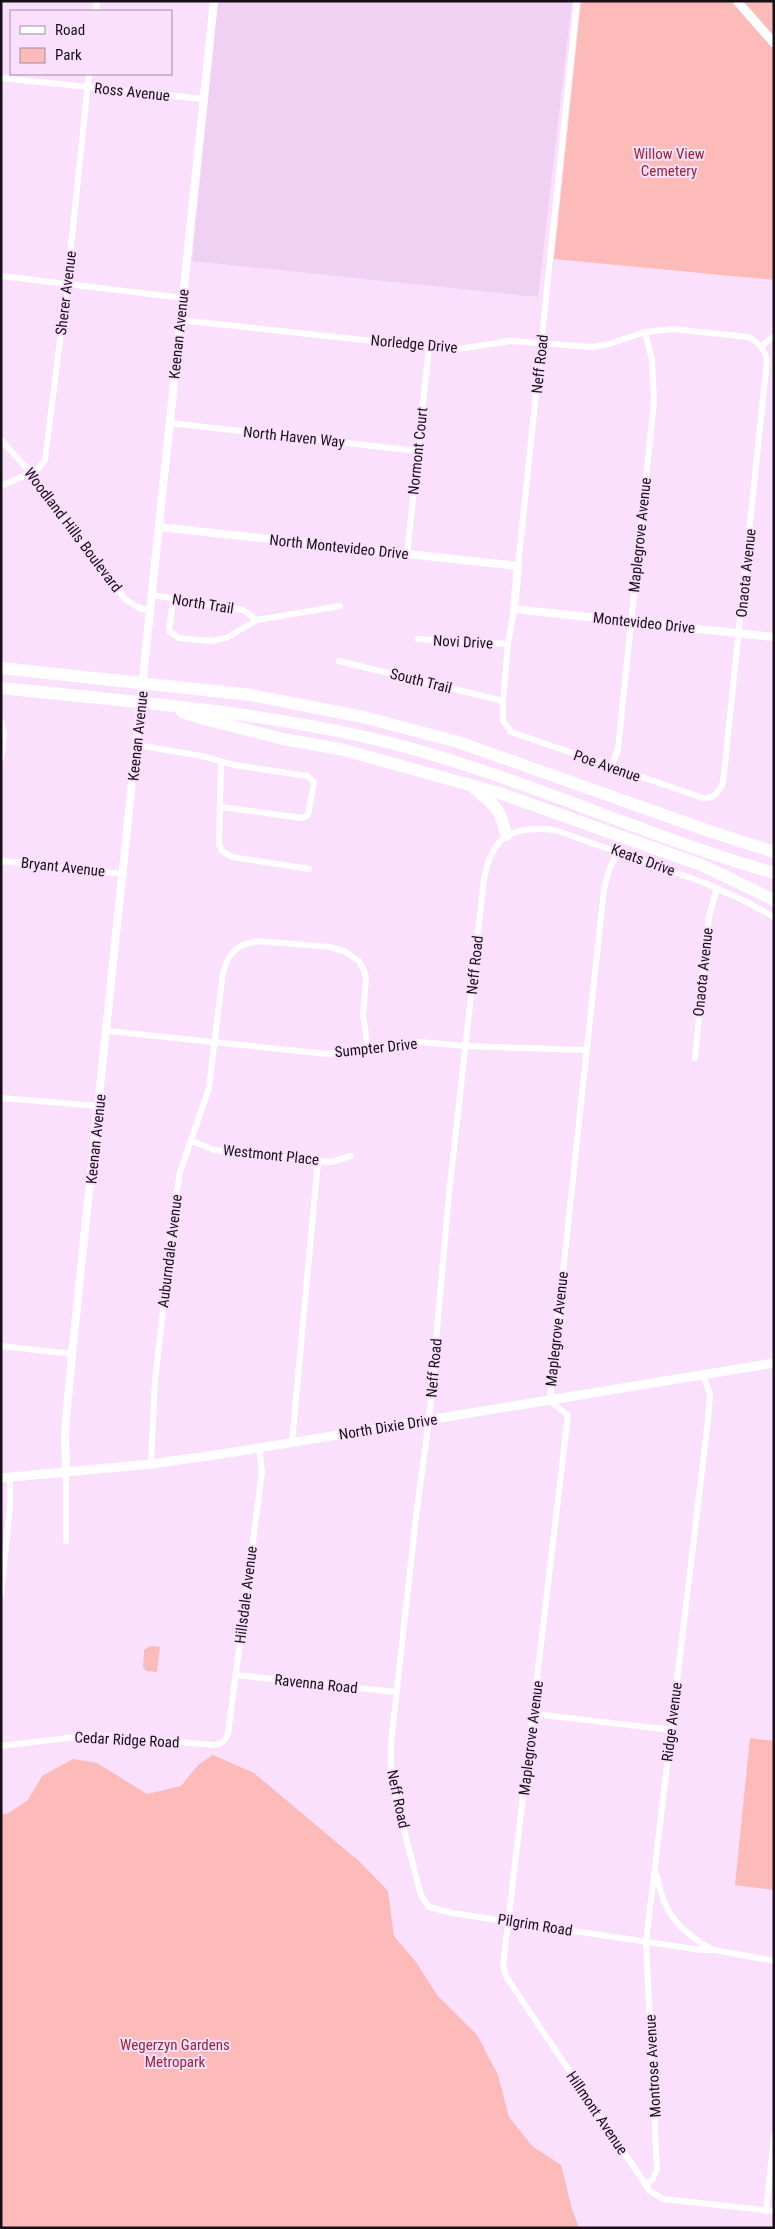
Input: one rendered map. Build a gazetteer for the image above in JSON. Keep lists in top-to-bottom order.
{
  "streets": {
    "main road": ["North Dixie Drive"],
    "street": [
      "Ross Avenue",
      "Sherer Avenue",
      "Keenan Avenue",
      "Norledge Drive",
      "Neff Road",
      "North Haven Way",
      "Normont Court",
      "Woodland Hills Boulevard",
      "Maplegrove Avenue",
      "North Montevideo Drive",
      "Onaota Avenue",
      "North Trail",
      "Montevideo Drive",
      "Novi Drive",
      "South Trail",
      "Poe Avenue",
      "Keats Drive",
      "Bryant Avenue",
      "Sumpter Drive",
      "Westmont Place",
      "Auburndale Avenue",
      "Hillsdale Avenue",
      "Ravenna Road",
      "Ridge Avenue",
      "Cedar Ridge Road",
      "Pilgrim Road",
      "Montrose Avenue",
      "Hillmont Avenue"
    ]
  },
  "crossings": [
    ["Ross Avenue", "Sherer Avenue"],
    ["Ross Avenue", "Keenan Avenue"],
    ["Sherer Avenue", "Woodland Hills Boulevard"],
    ["Keenan Avenue", "Norledge Drive"],
    ["Keenan Avenue", "North Haven Way"],
    ["Keenan Avenue", "Woodland Hills Boulevard"],
    ["Keenan Avenue", "North Montevideo Drive"],
    ["Keenan Avenue", "North Trail"],
    ["Keenan Avenue", "Bryant Avenue"],
    ["Keenan Avenue", "Sumpter Drive"],
    ["Keenan Avenue", "North Dixie Drive"],
    ["Norledge Drive", "Neff Road"],
    ["Norledge Drive", "Normont Court"],
    ["Norledge Drive", "Maplegrove Avenue"],
    ["Norledge Drive", "Onaota Avenue"],
    ["Neff Road", "North Montevideo Drive"],
    ["Neff Road", "Montevideo Drive"],
    ["Neff Road", "Novi Drive"],
    ["Neff Road", "South Trail"],
    ["Neff Road", "Poe Avenue"],
    ["Neff Road", "Keats Drive"],
    ["Neff Road", "Sumpter Drive"],
    ["Neff Road", "North Dixie Drive"],
    ["Neff Road", "Ravenna Road"],
    ["Neff Road", "Pilgrim Road"],
    ["North Haven Way", "Normont Court"],
    ["Normont Court", "North Montevideo Drive"],
    ["Maplegrove Avenue", "Montevideo Drive"],
    ["Maplegrove Avenue", "Poe Avenue"],
    ["Maplegrove Avenue", "Keats Drive"],
    ["Maplegrove Avenue", "Sumpter Drive"],
    ["Maplegrove Avenue", "North Dixie Drive"],
    ["Maplegrove Avenue", "Pilgrim Road"],
    ["Maplegrove Avenue", "Hillmont Avenue"],
    ["Onaota Avenue", "Montevideo Drive"],
    ["Onaota Avenue", "Poe Avenue"],
    ["Onaota Avenue", "Keats Drive"],
    ["Sumpter Drive", "Auburndale Avenue"],
    ["Westmont Place", "Auburndale Avenue"],
    ["Auburndale Avenue", "North Dixie Drive"],
    ["North Dixie Drive", "Hillsdale Avenue"],
    ["North Dixie Drive", "Ridge Avenue"],
    ["Hillsdale Avenue", "Ravenna Road"],
    ["Hillsdale Avenue", "Cedar Ridge Road"],
    ["Ridge Avenue", "Pilgrim Road"],
    ["Ridge Avenue", "Montrose Avenue"],
    ["Pilgrim Road", "Montrose Avenue"],
    ["Pilgrim Road", "Hillmont Avenue"],
    ["Montrose Avenue", "Hillmont Avenue"]
  ],
  "parks": ["Willow View Cemetery", "Wegerzyn Gardens Metropark"],
  "legend": ["Road", "Park"]
}
